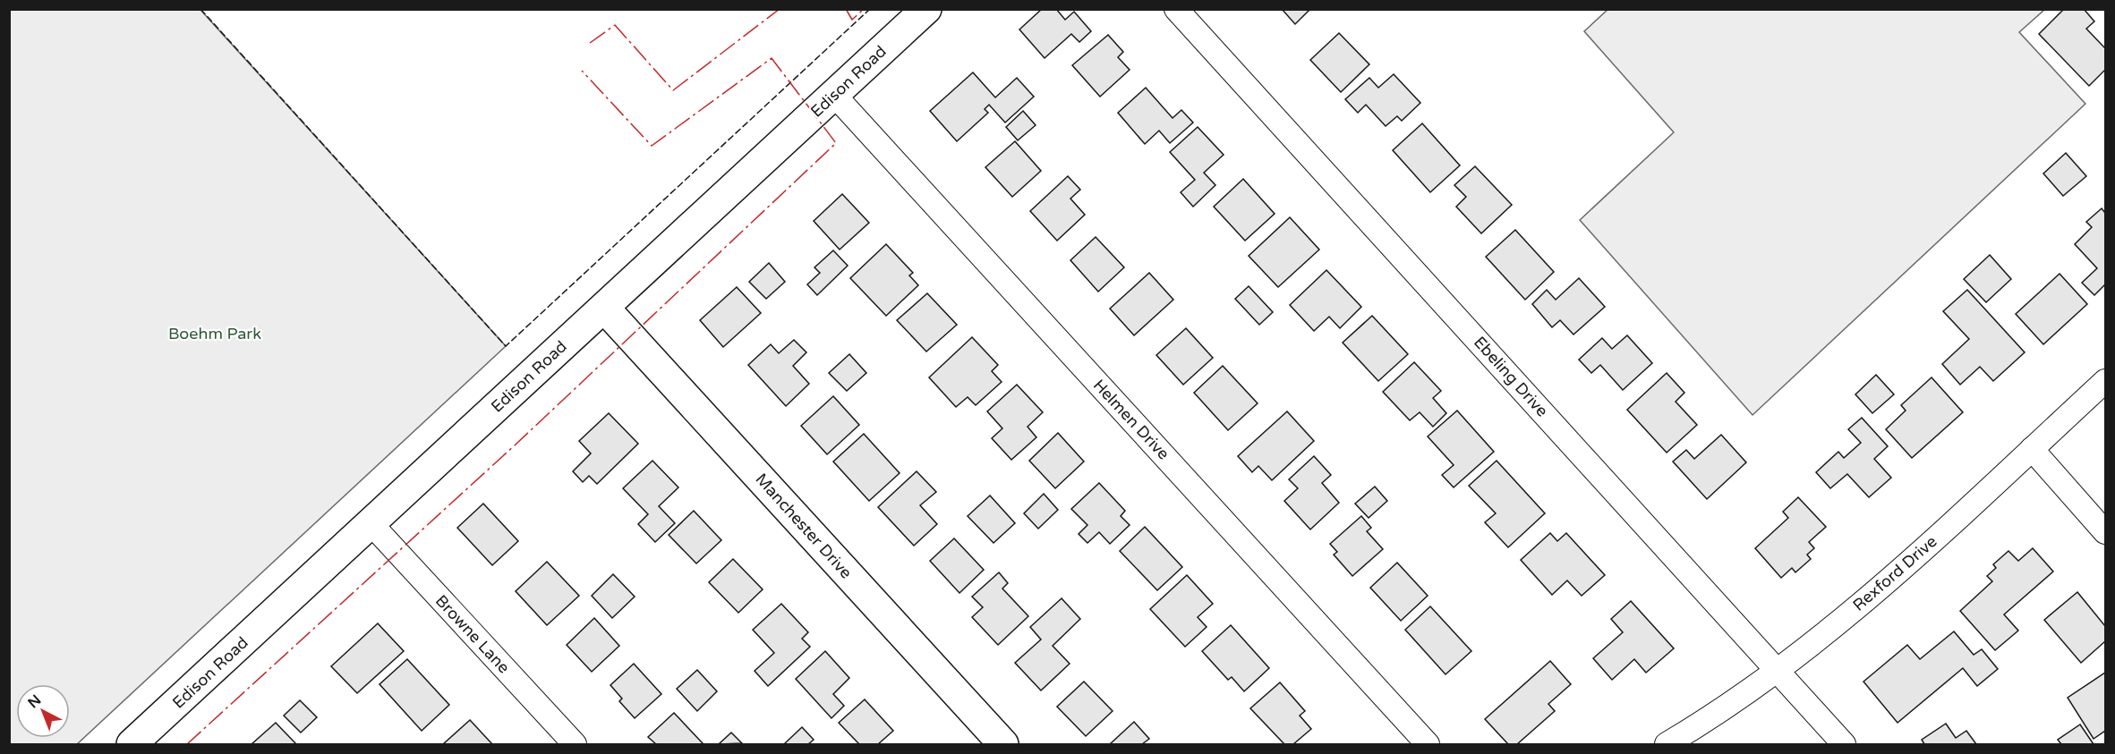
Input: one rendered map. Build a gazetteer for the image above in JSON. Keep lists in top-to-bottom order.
{
  "streets": {
    "main road": ["Edison Road", "Manchester Drive"],
    "street": [
      "Ebeling Drive",
      "Helmen Drive",
      "Rexford Drive",
      "Browne Lane"
    ]
  },
  "crossings": [
    ["Edison Road", "Helmen Drive"],
    ["Edison Road", "Manchester Drive"],
    ["Edison Road", "Browne Lane"],
    ["Ebeling Drive", "Rexford Drive"]
  ],
  "parks": ["Boehm Park"],
  "north": "top left"
}
